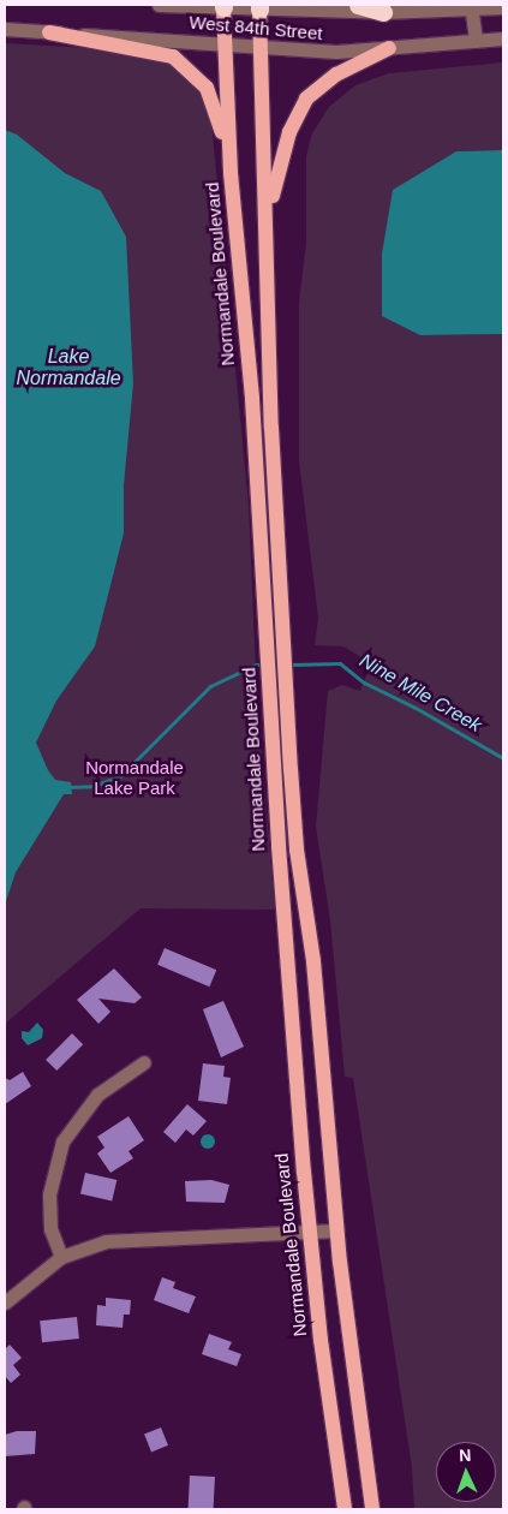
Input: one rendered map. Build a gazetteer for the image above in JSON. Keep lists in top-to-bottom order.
{
  "streets": {
    "main road": ["Normandale Boulevard"],
    "street": ["West 84th Street"]
  },
  "crossings": [
    ["West 84th Street", "Normandale Boulevard"]
  ],
  "water": ["Lake Normandale", "Nine Mile Creek"],
  "parks": ["Normandale Lake Park"],
  "north": "top"
}
